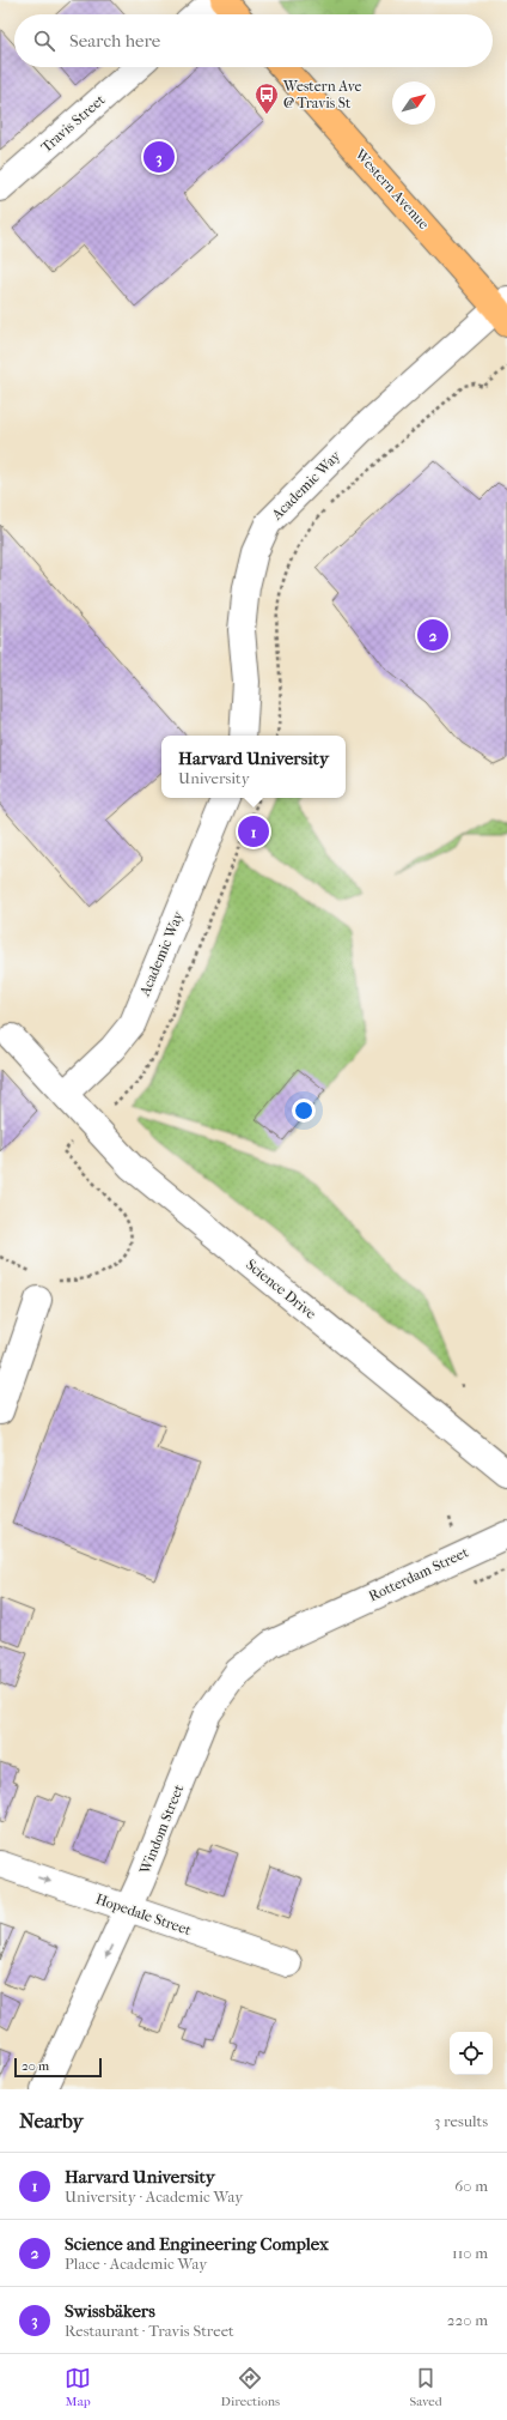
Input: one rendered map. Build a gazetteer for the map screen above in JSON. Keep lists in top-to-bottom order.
{
  "streets": {
    "main road": ["Western Avenue"],
    "street": [
      "Travis Street",
      "Academic Way",
      "Science Drive",
      "Rotterdam Street",
      "Windom Street",
      "Hopedale Street"
    ]
  },
  "crossings": [
    ["Western Avenue", "Academic Way"],
    ["Academic Way", "Science Drive"],
    ["Rotterdam Street", "Windom Street"],
    ["Windom Street", "Hopedale Street"]
  ],
  "one_way": ["Hopedale Street"],
  "places": {
    "bus stop": ["Western Ave @ Travis St"]
  },
  "scale_bar": "20 m",
  "north": "top right",
  "page": {
    "search": "Search here",
    "pins": ["3", "2", "1"],
    "popup": ["Harvard University", "University"],
    "scale": "20 m",
    "heading": ["Nearby", "3 results"],
    "list": [
      {
        "mark": "1",
        "name": "Harvard University",
        "note": "University · Academic Way",
        "value": "60 m"
      },
      {
        "mark": "2",
        "name": "Science and Engineering Complex",
        "note": "Place · Academic Way",
        "value": "110 m"
      },
      {
        "mark": "3",
        "name": "Swissbäkers",
        "note": "Restaurant · Travis Street",
        "value": "220 m"
      }
    ],
    "nav": ["Map", "Directions", "Saved"]
  }
}
